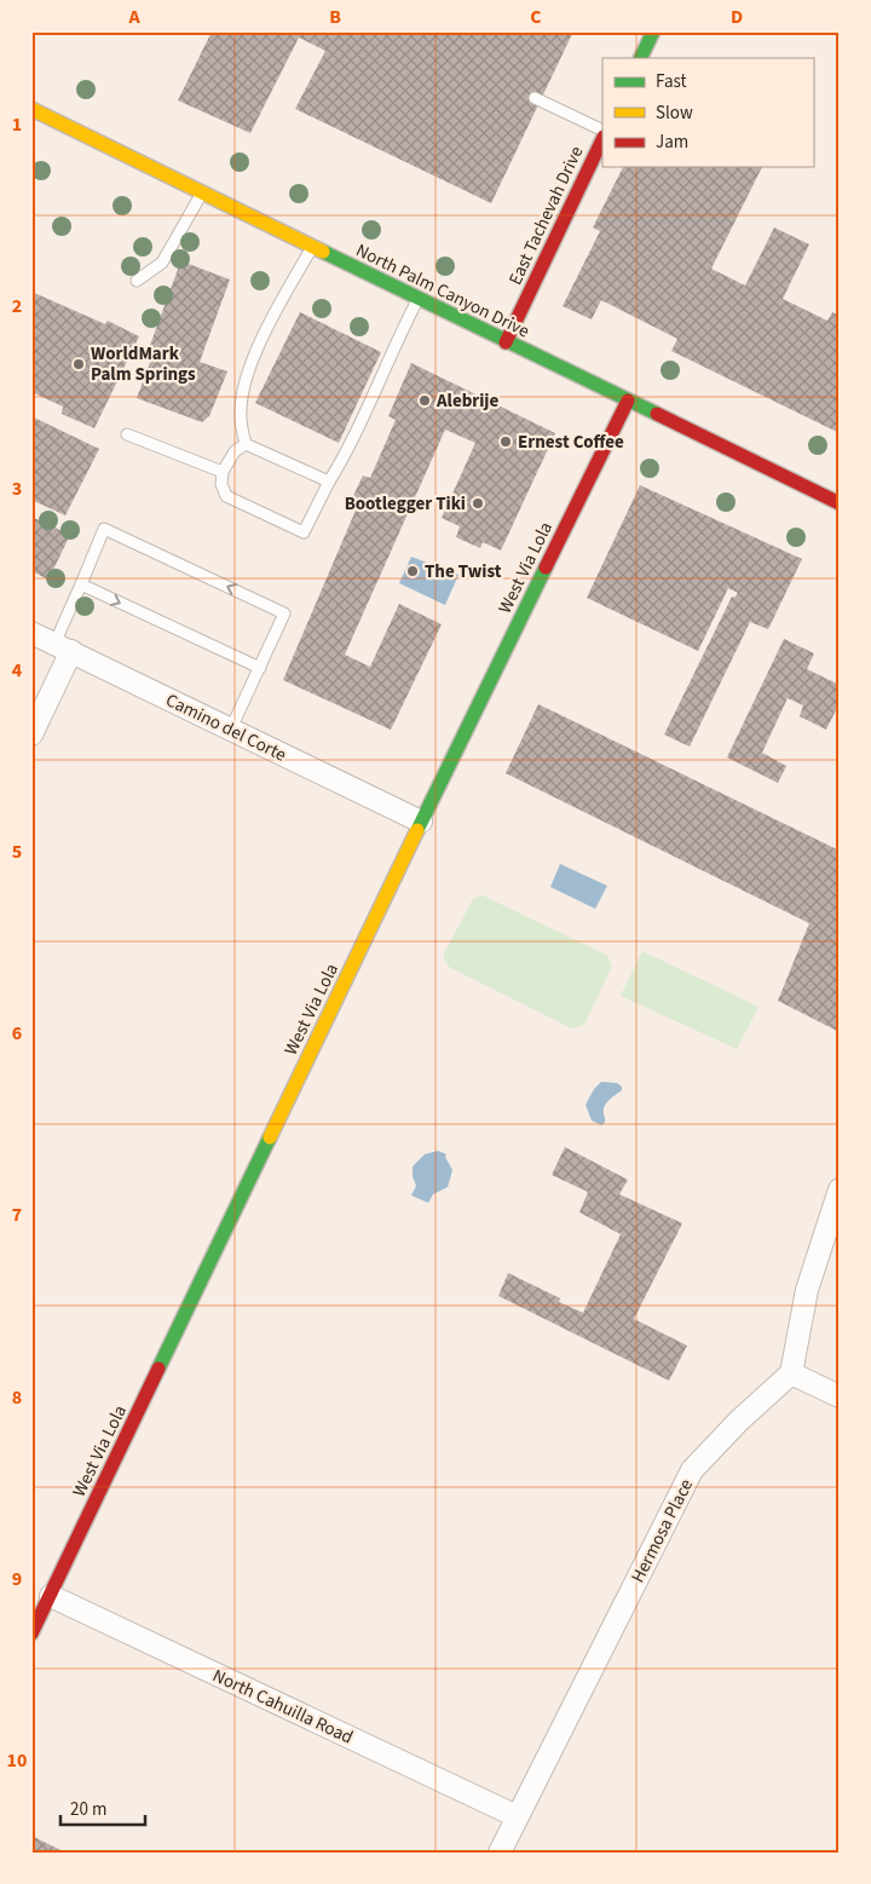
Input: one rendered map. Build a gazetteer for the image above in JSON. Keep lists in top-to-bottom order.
{
  "streets": {
    "street": [
      "East Tachevah Drive",
      "North Palm Canyon Drive",
      "West Via Lola",
      "Camino del Corte",
      "Hermosa Place",
      "North Cahuilla Road"
    ]
  },
  "crossings": [
    ["East Tachevah Drive", "North Palm Canyon Drive"],
    ["North Palm Canyon Drive", "West Via Lola"],
    ["West Via Lola", "Camino del Corte"],
    ["West Via Lola", "North Cahuilla Road"],
    ["Hermosa Place", "North Cahuilla Road"]
  ],
  "places": [
    "WorldMark Palm Springs",
    "Alebrije",
    "Ernest Coffee",
    "Bootlegger Tiki",
    "The Twist"
  ],
  "legend": ["Fast", "Slow", "Jam"],
  "scale_bar": "20 m",
  "grid": {
    "columns": [
      "A",
      "B",
      "C",
      "D"
    ],
    "rows": [
      "1",
      "2",
      "3",
      "4",
      "5",
      "6",
      "7",
      "8",
      "9",
      "10"
    ]
  }
}
